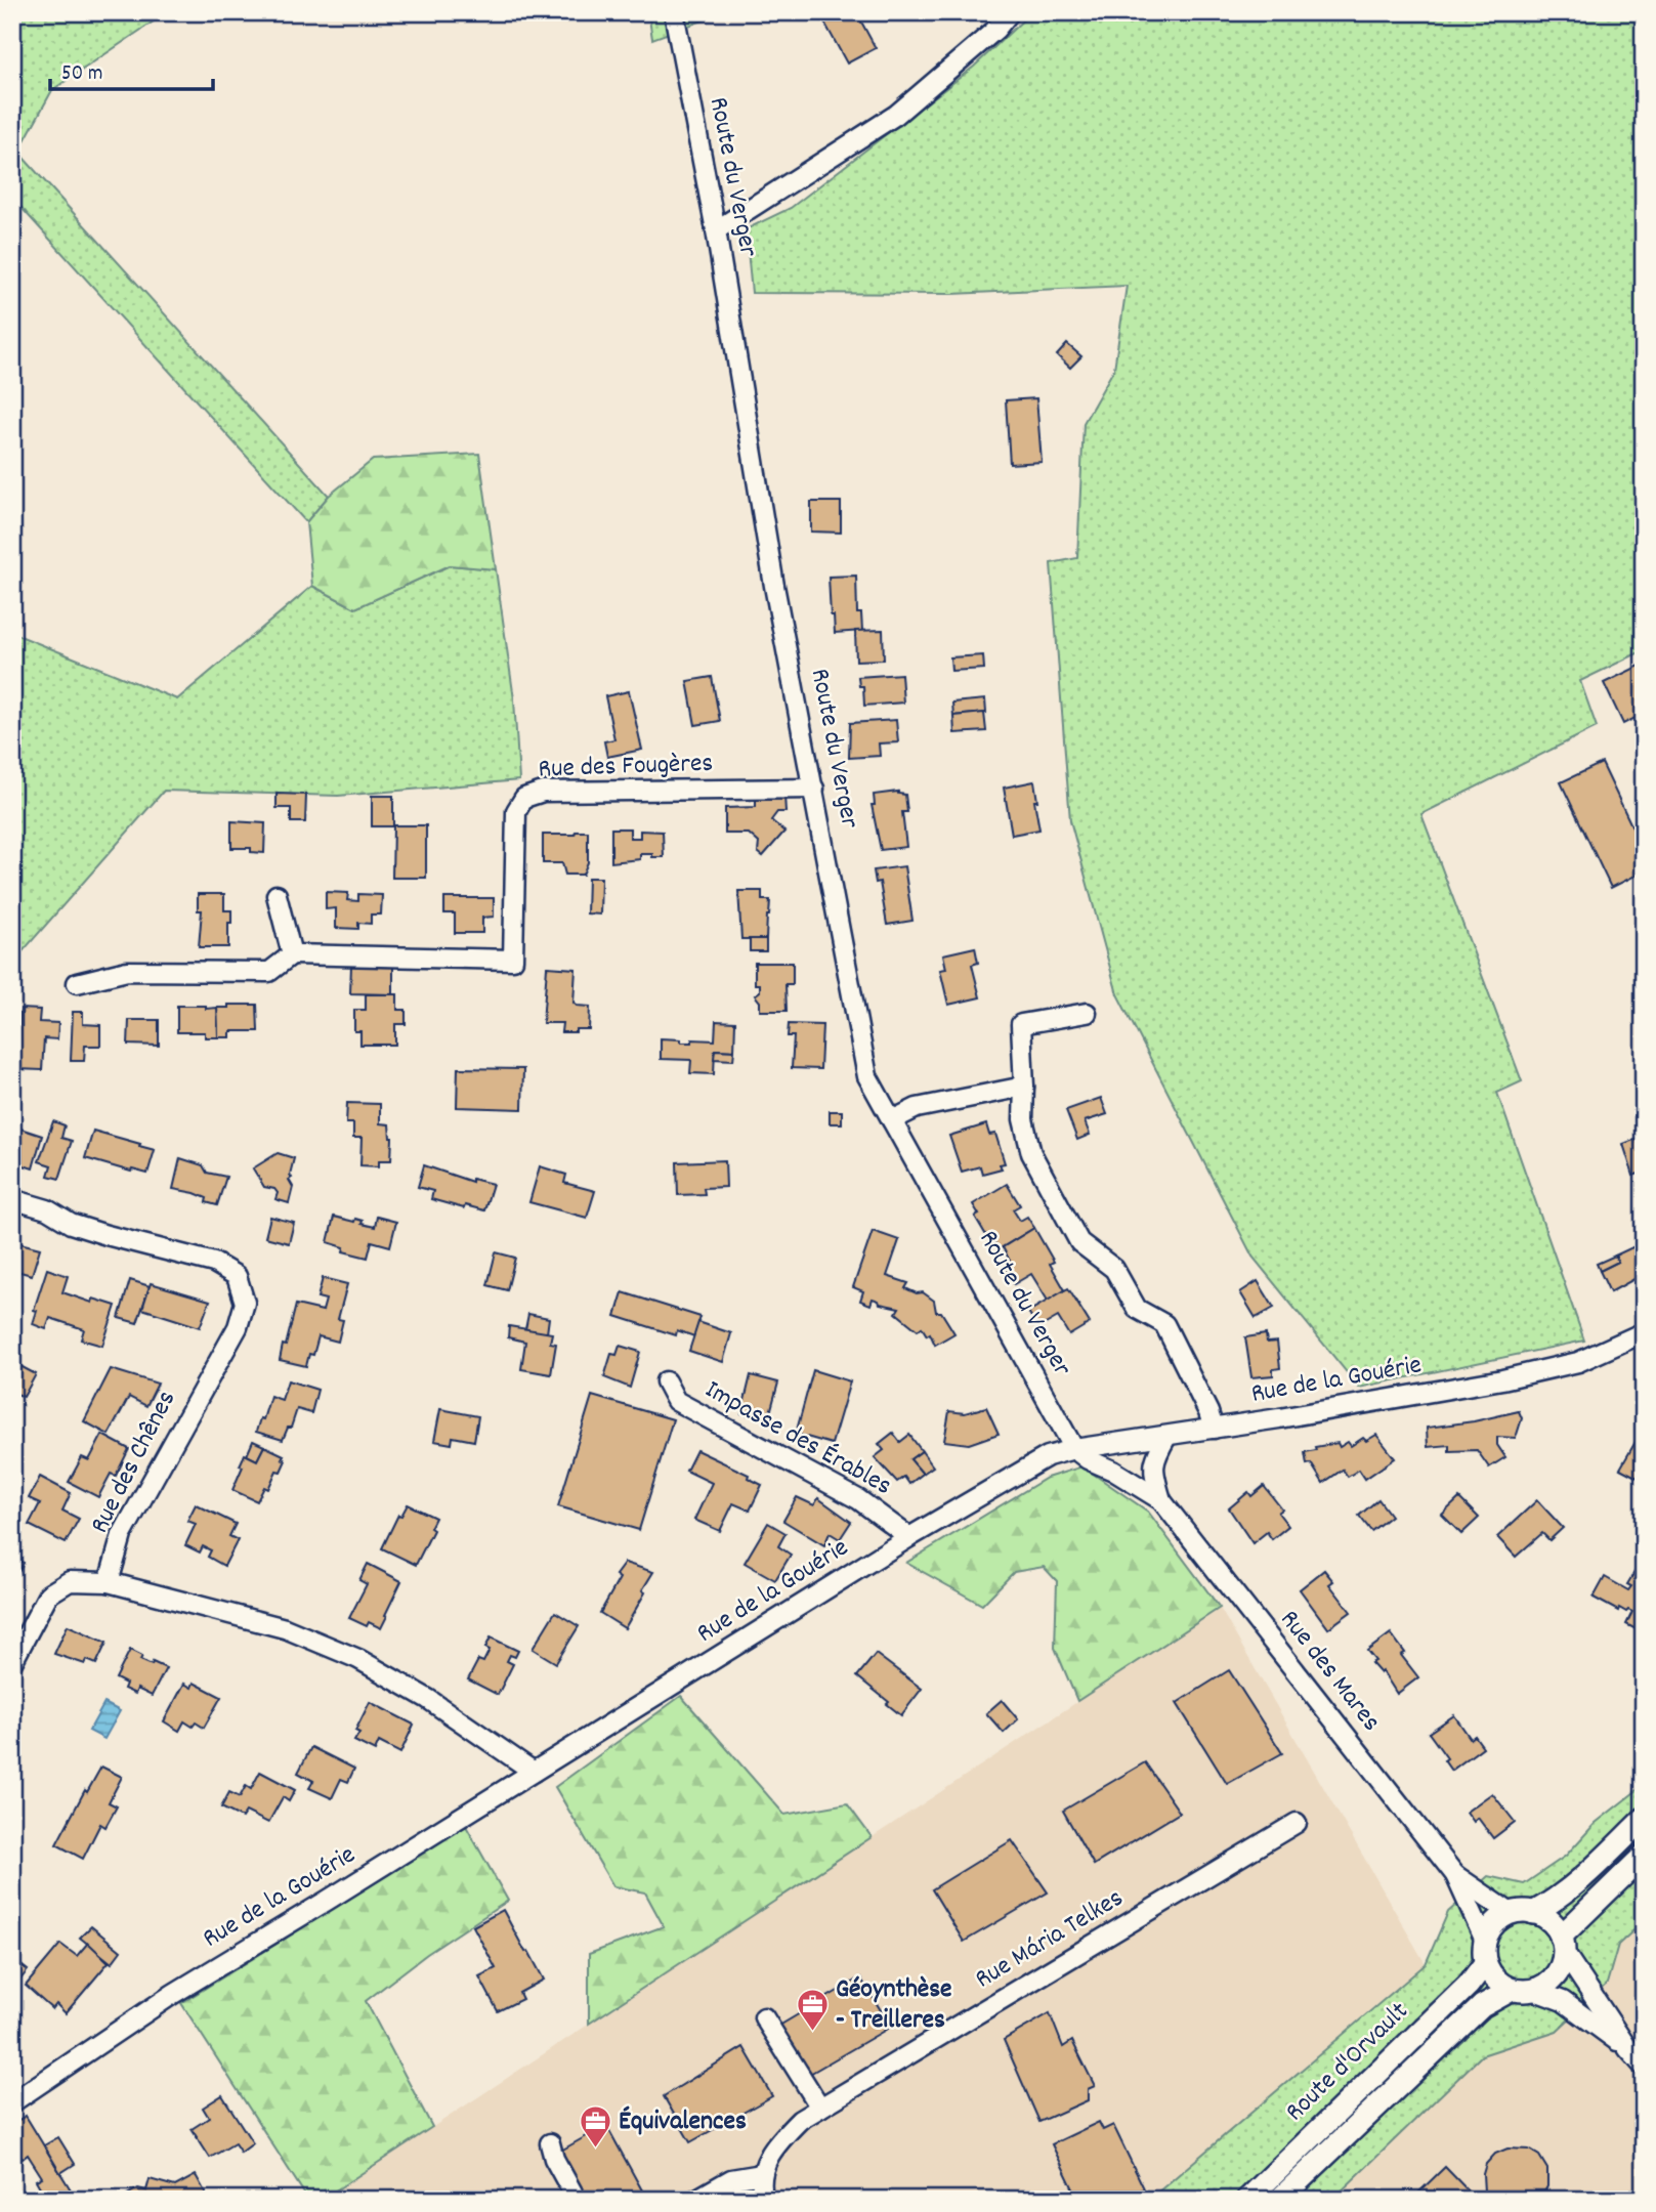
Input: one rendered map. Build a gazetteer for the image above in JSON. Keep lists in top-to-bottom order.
{
  "streets": {
    "street": [
      "Route du Verger",
      "Rue des Fougères",
      "Rue de la Gouérie",
      "Impasse des Érables",
      "Rue des Chênes",
      "Rue des Mares",
      "Rue Mária Telkes",
      "Route d'Orvault"
    ]
  },
  "crossings": [
    ["Route du Verger", "Rue des Fougères"],
    ["Route du Verger", "Rue de la Gouérie"],
    ["Route du Verger", "Rue des Mares"],
    ["Rue de la Gouérie", "Impasse des Érables"],
    ["Rue de la Gouérie", "Rue des Mares"],
    ["Rue des Mares", "Route d'Orvault"]
  ],
  "places": {
    "office": ["Géoynthèse - Treilleres", "Équivalences"]
  },
  "scale_bar": "50 m"
}
